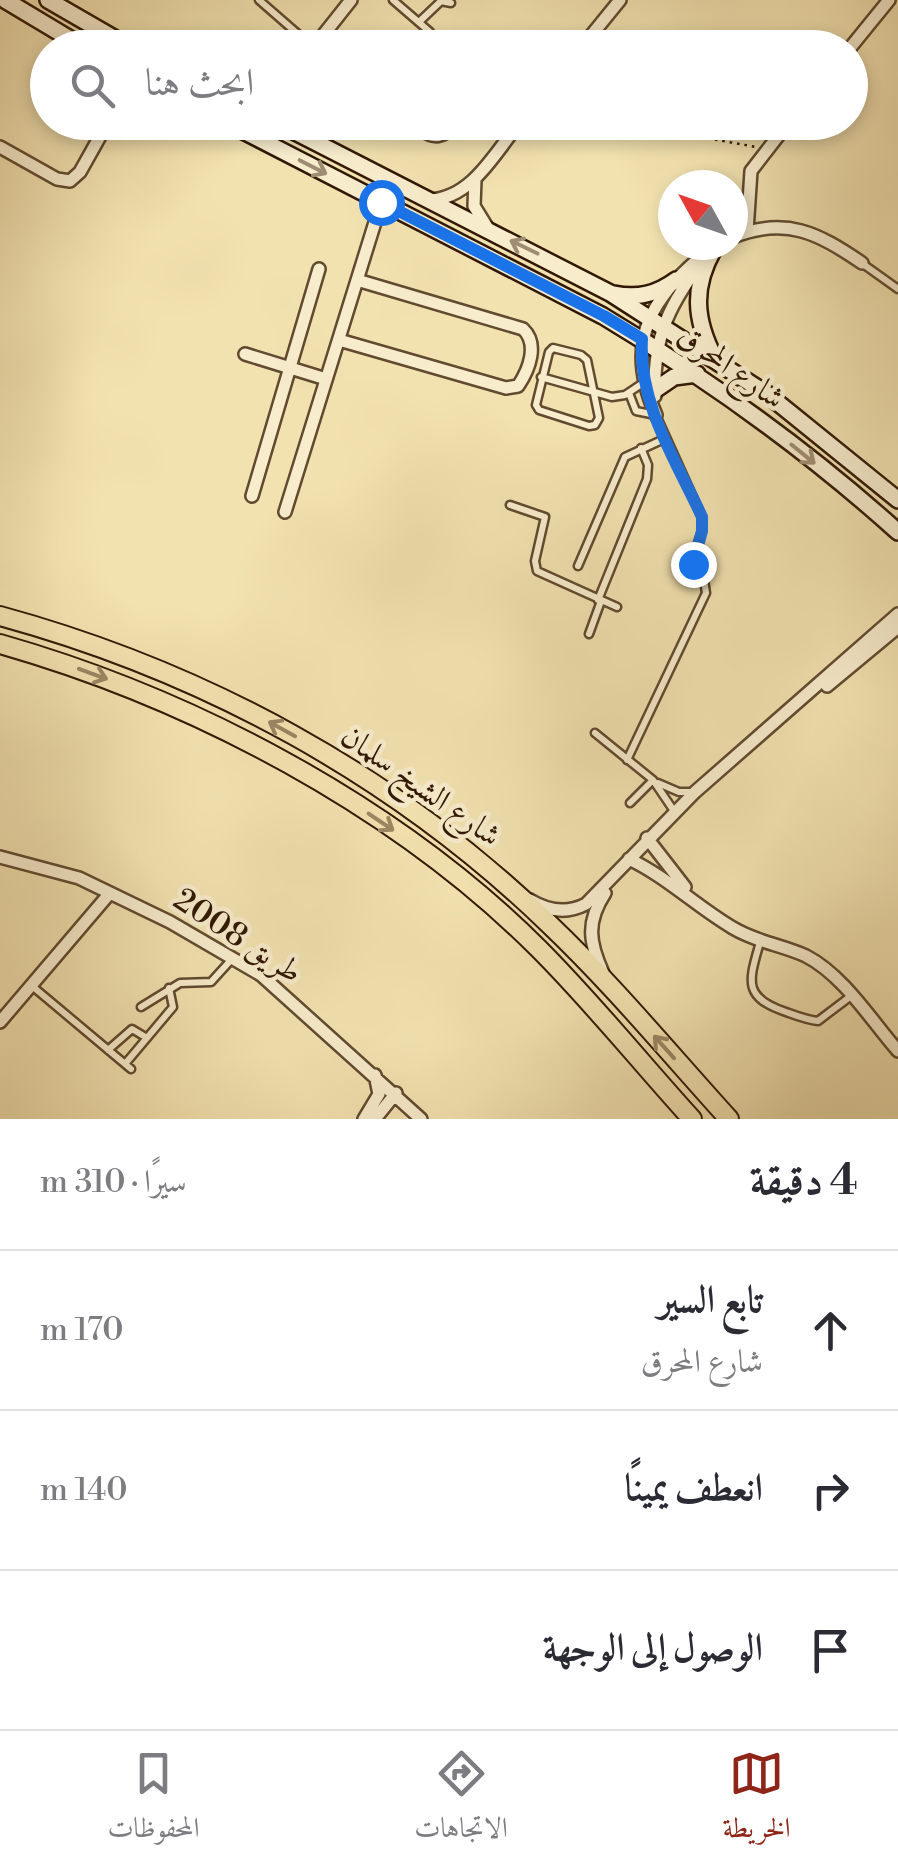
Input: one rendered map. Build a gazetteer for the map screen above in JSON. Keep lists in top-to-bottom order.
{
  "streets": {
    "main road": ["شارع المحرق", "شارع الشيخ سلمان"],
    "street": ["طريق 2008"]
  },
  "north": "top left",
  "page": {
    "search": "ابحث هنا",
    "heading": ["4 دقيقة", "سيرًا · 310 m"],
    "list": [
      ["تابع السير", "شارع المحرق", "170 m"],
      ["انعطف يمينًا", "140 m"],
      "الوصول إلى الوجهة"
    ],
    "nav": ["الخريطة", "الاتجاهات", "المحفوظات"]
  }
}
